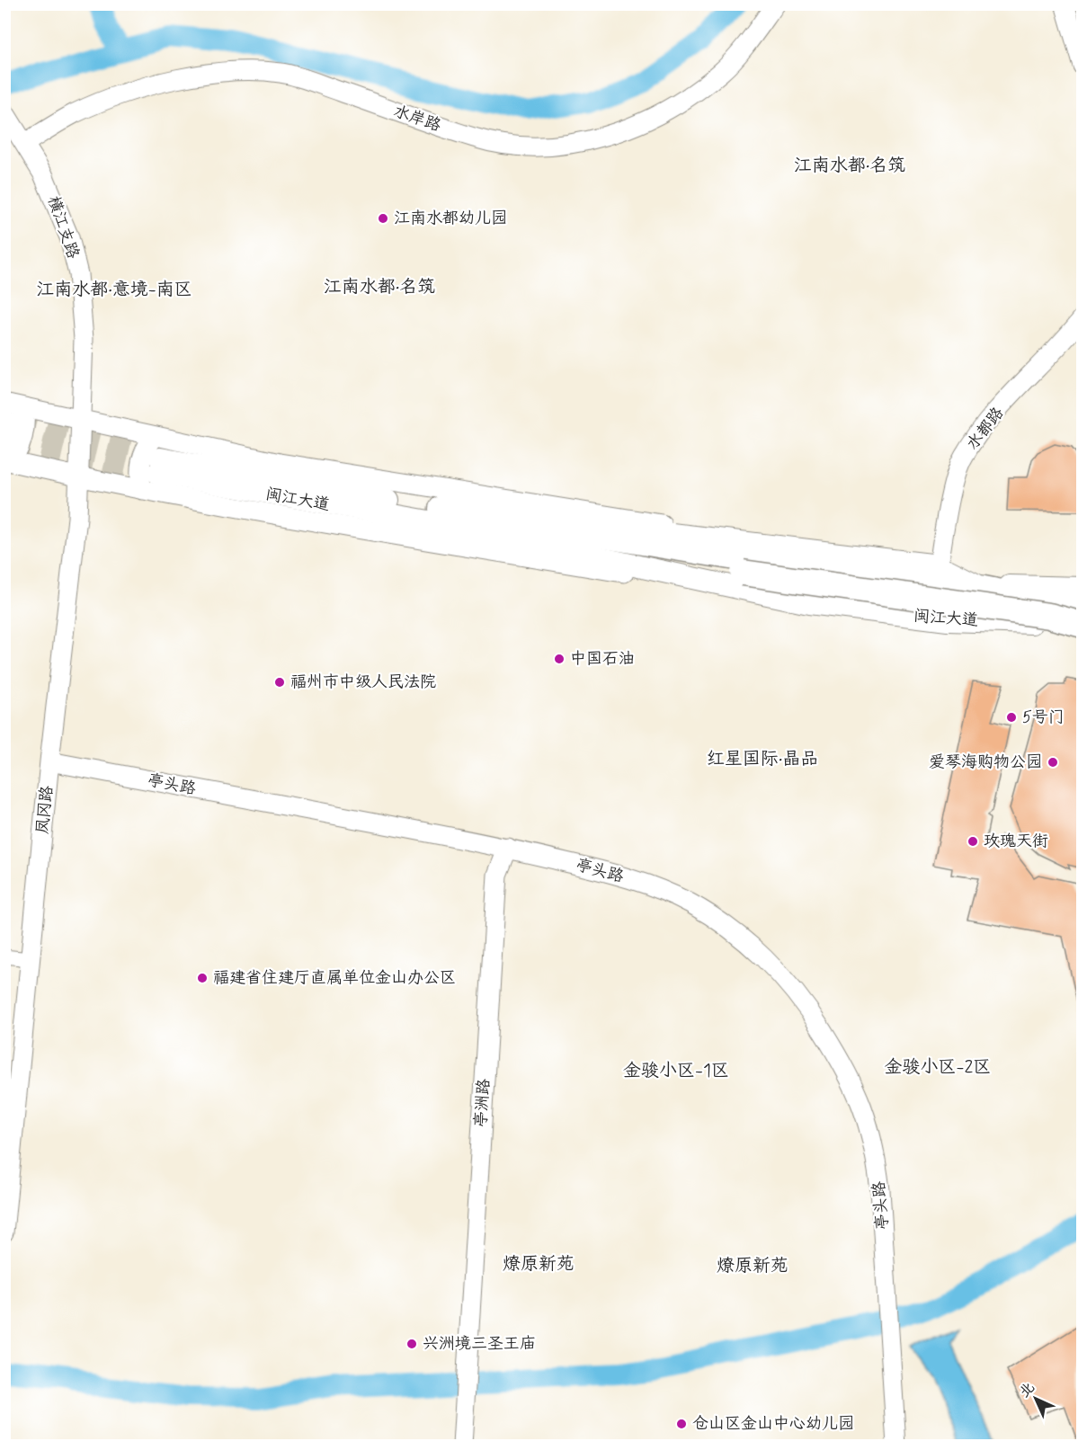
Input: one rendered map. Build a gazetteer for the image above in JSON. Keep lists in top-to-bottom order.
{
  "streets": {
    "main road": ["闽江大道"],
    "street": [
      "水岸路",
      "横江支路",
      "水都路",
      "亭头路",
      "凤冈路",
      "亭洲路"
    ]
  },
  "crossings": [
    ["水岸路", "横江支路"],
    ["横江支路", "凤冈路"],
    ["亭头路", "凤冈路"],
    ["亭头路", "亭洲路"]
  ],
  "districts": [
    "江南水都·名筑",
    "江南水都·名筑",
    "江南水都·意境-南区",
    "红星国际·晶品",
    "金骏小区-2区",
    "金骏小区-1区",
    "燎原新苑",
    "燎原新苑"
  ],
  "places": [
    "江南水都幼儿园",
    "中国石油",
    "福州市中级人民法院",
    "5号门",
    "爱琴海购物公园",
    "玫瑰天街",
    "福建省住建厅直属单位金山办公区",
    "兴洲境三圣王庙",
    "仓山区金山中心幼儿园"
  ],
  "north": "top left"
}
